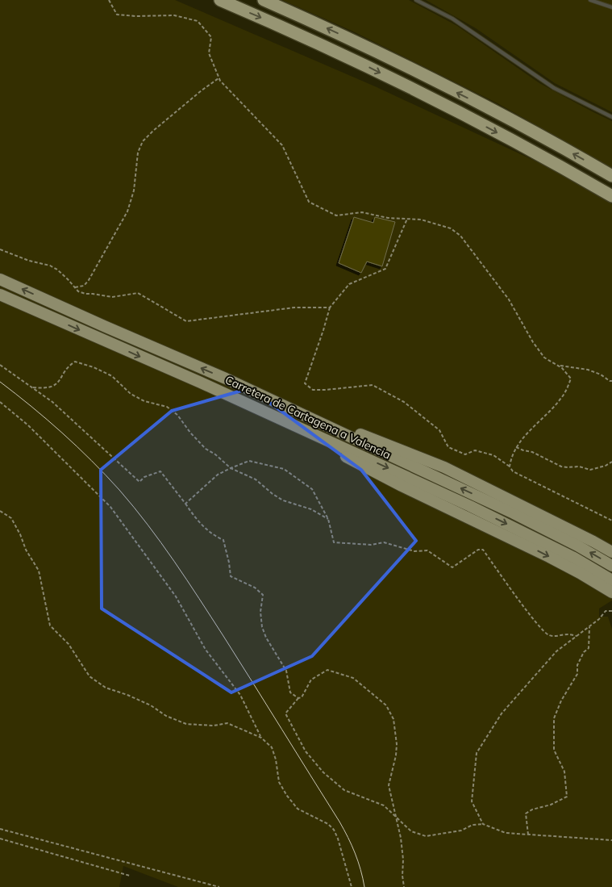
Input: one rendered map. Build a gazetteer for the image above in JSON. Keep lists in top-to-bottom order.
{
  "streets": {
    "highway": ["Carretera de Cartagena a Valencia"]
  }
}
